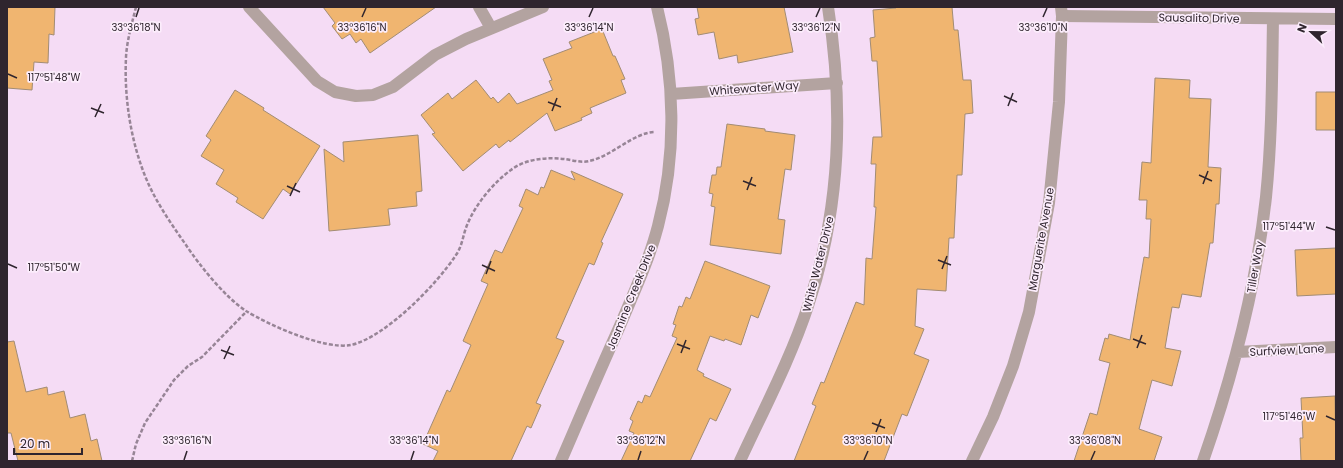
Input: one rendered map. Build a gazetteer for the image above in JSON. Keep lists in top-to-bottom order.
{
  "streets": {
    "street": [
      "Sausalito Drive",
      "Whitewater Way",
      "Marguerite Avenue",
      "White Water Drive",
      "Tiller Way",
      "Jasmine Creek Drive",
      "Surfview Lane"
    ]
  },
  "crossings": [
    ["Sausalito Drive", "Marguerite Avenue"],
    ["Sausalito Drive", "Tiller Way"],
    ["Whitewater Way", "White Water Drive"],
    ["Whitewater Way", "Jasmine Creek Drive"],
    ["Tiller Way", "Surfview Lane"]
  ],
  "scale_bar": "20 m",
  "north": "left",
  "coordinates": [
    "33°36'18\"N",
    "33°36'16\"N",
    "33°36'14\"N",
    "33°36'12\"N",
    "33°36'10\"N",
    "117°51'48\"W",
    "117°51'44\"W",
    "117°51'50\"W",
    "117°51'46\"W",
    "33°36'08\"N"
  ]
}
